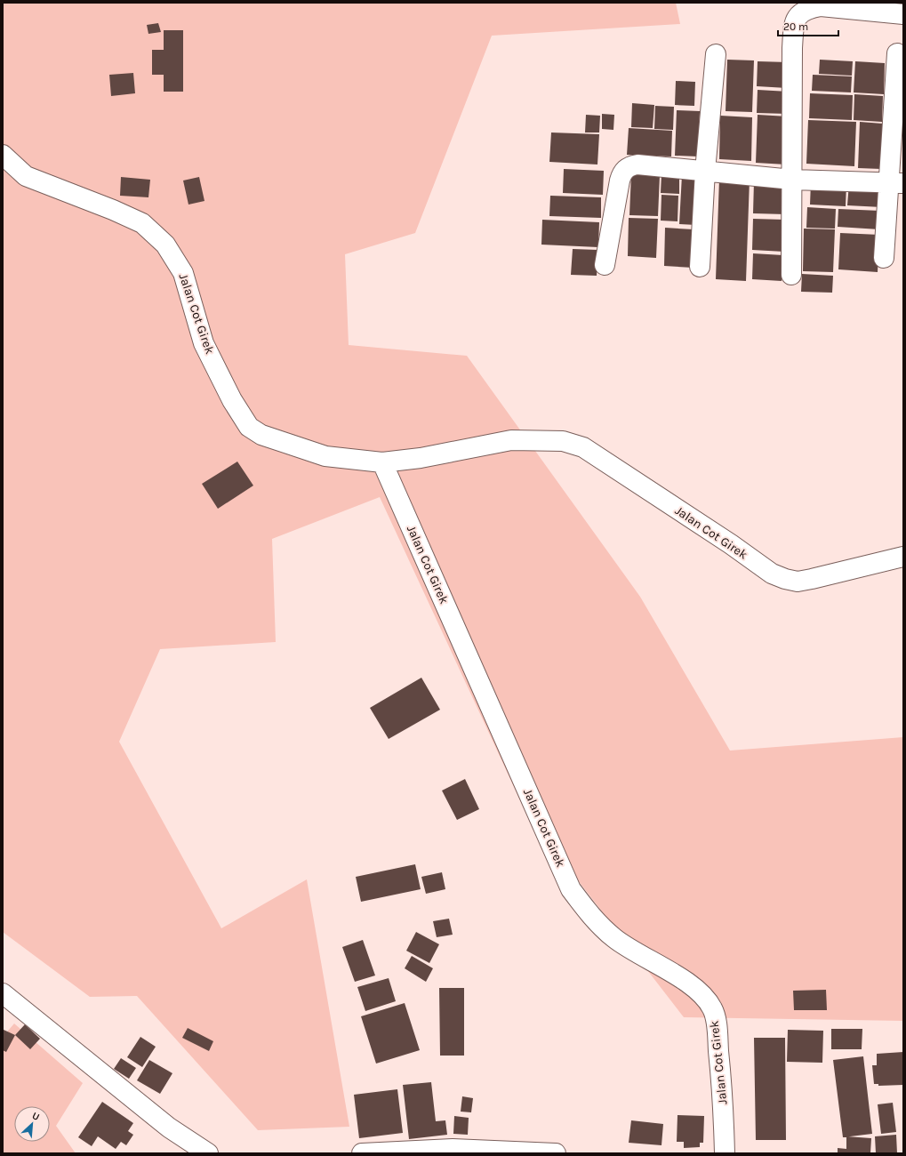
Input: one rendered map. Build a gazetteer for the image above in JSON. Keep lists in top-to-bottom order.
{
  "streets": {
    "street": ["Jalan Cot Girek"]
  },
  "scale_bar": "20 m",
  "north": "top right"
}
